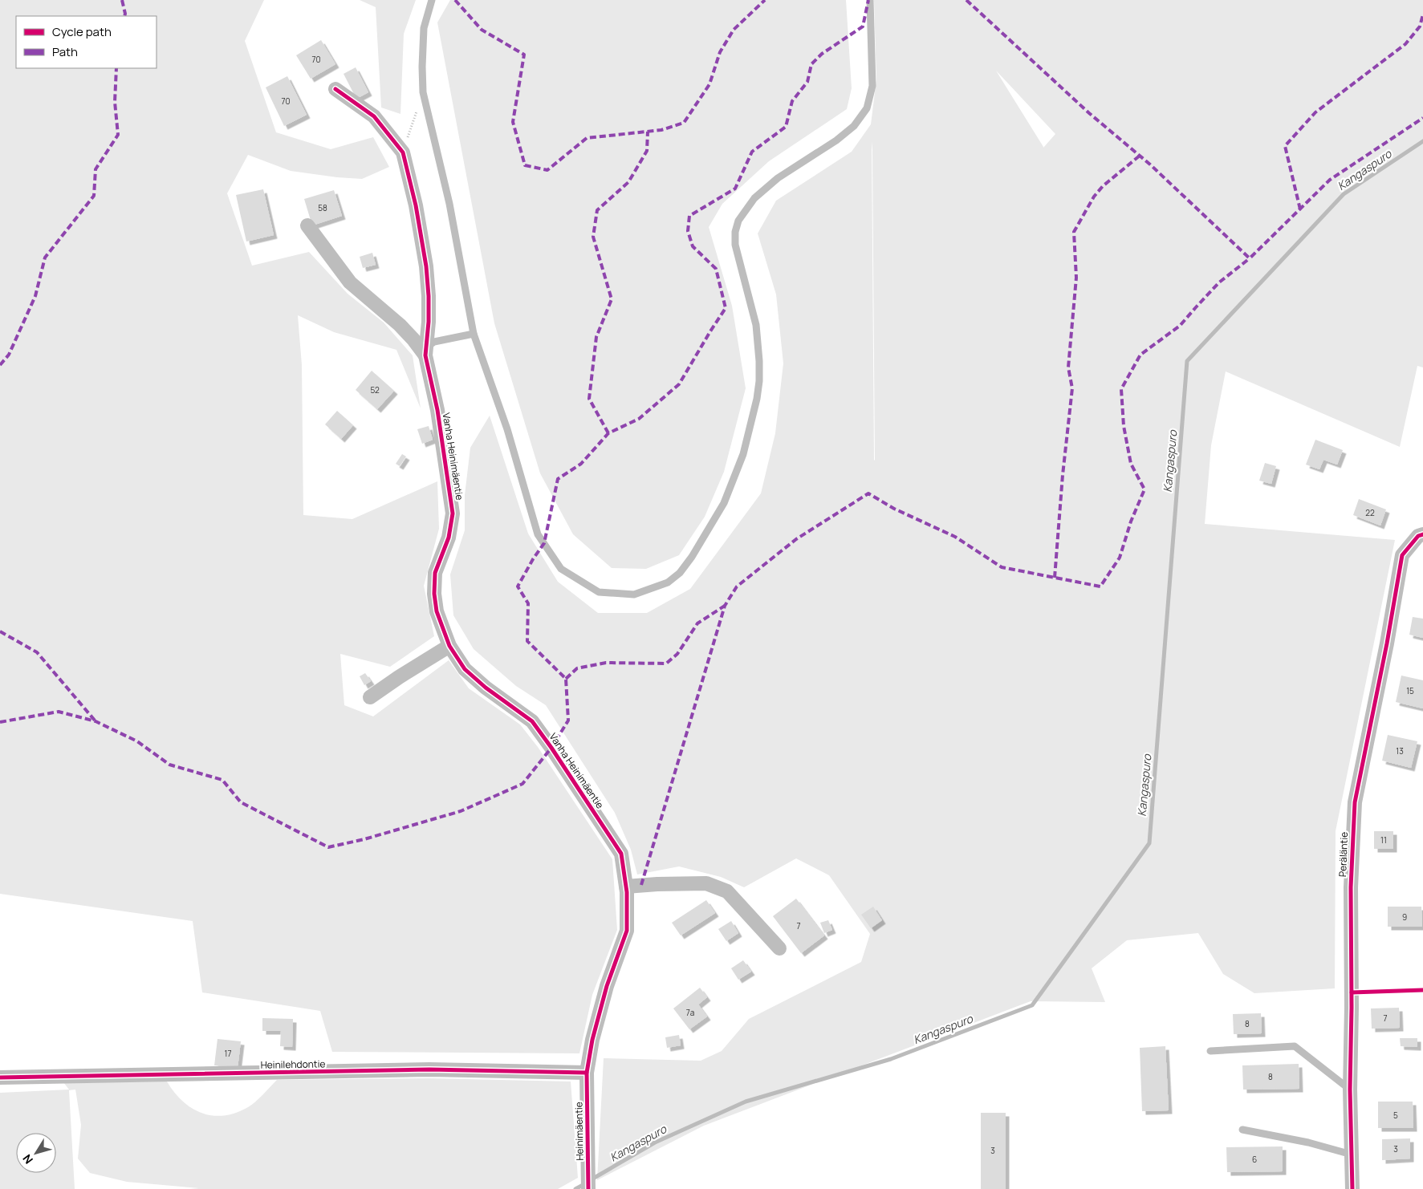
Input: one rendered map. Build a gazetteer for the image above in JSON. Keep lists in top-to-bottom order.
{
  "streets": {
    "street": [
      "Vanha Heinimäentie",
      "Peräläntie",
      "Heinilehdontie",
      "Heinimäentie"
    ]
  },
  "crossings": [
    ["Vanha Heinimäentie", "Heinilehdontie"],
    ["Vanha Heinimäentie", "Heinimäentie"],
    ["Heinilehdontie", "Heinimäentie"]
  ],
  "water": ["Kangaspuro"],
  "house_numbers": [
    "70",
    "70",
    "58",
    "52",
    "22",
    "15",
    "13",
    "11",
    "9",
    "7",
    "7a",
    "7",
    "8",
    "17",
    "8",
    "5",
    "3",
    "3",
    "6"
  ],
  "legend": ["Cycle path", "Path"],
  "north": "bottom left"
}
